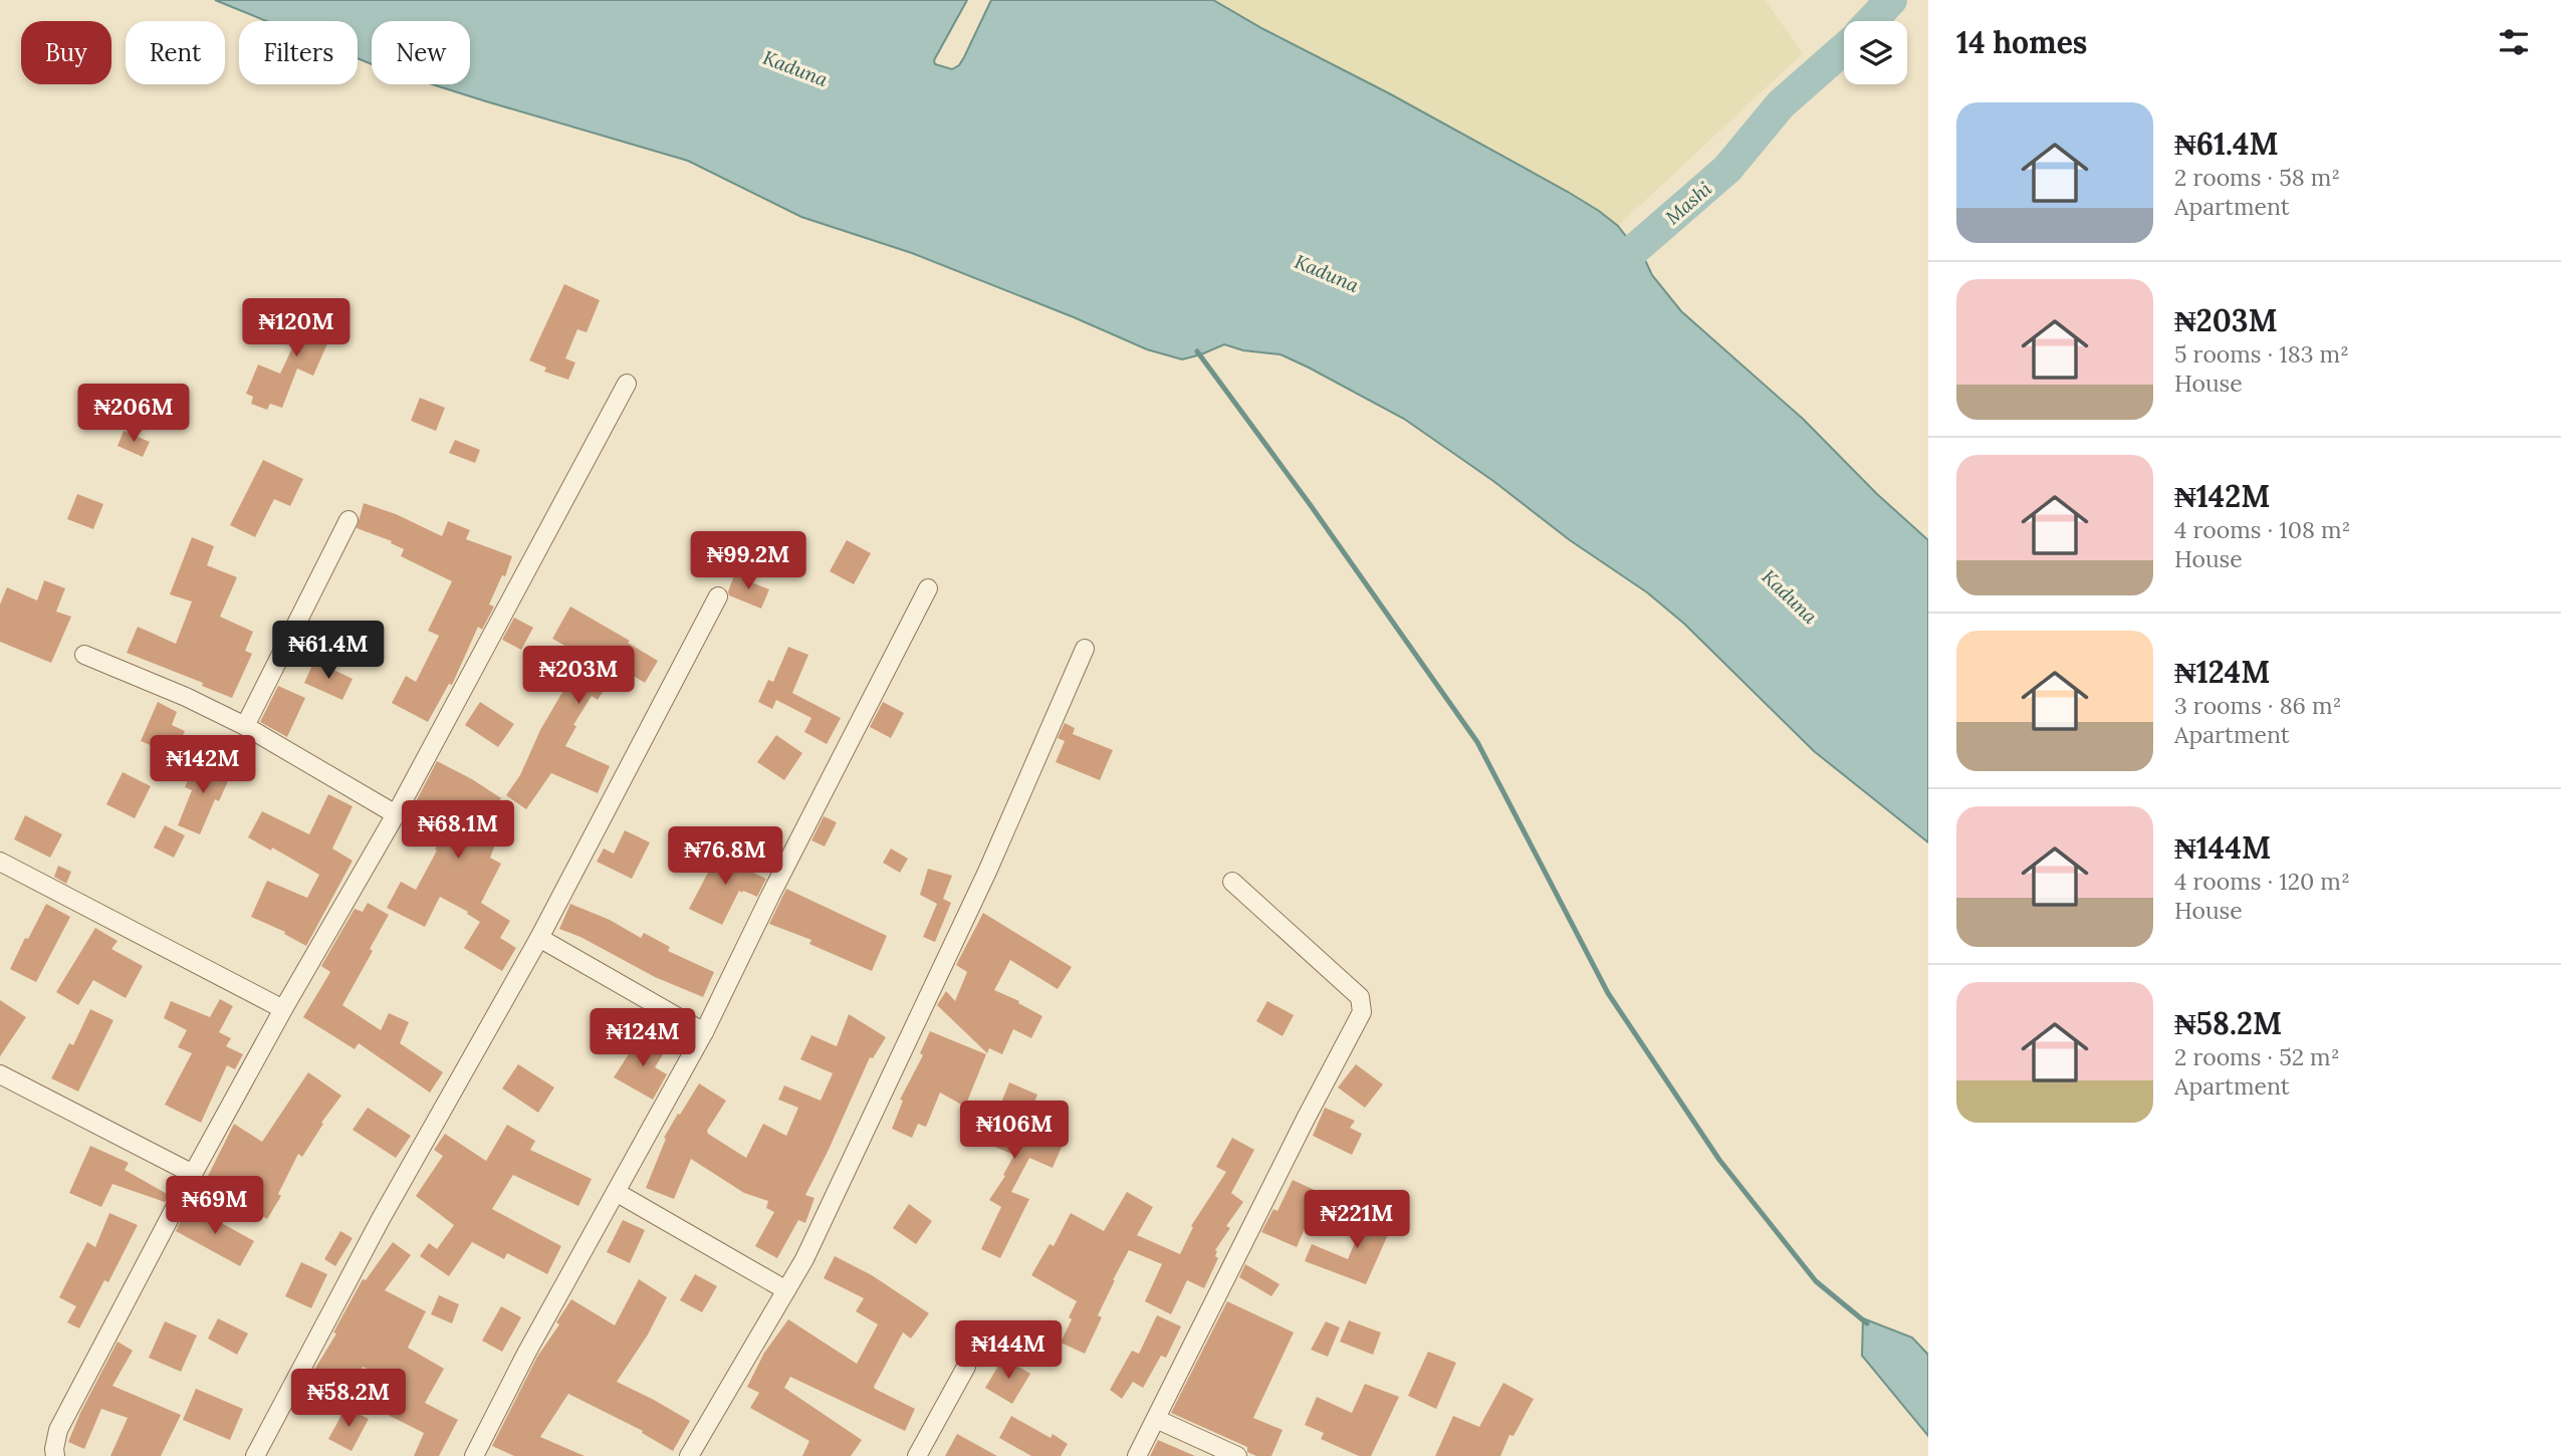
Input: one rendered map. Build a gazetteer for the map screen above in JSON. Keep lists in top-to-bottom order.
{
  "water": ["Kaduna", "Mashi"],
  "page": {
    "heading": "14 homes",
    "chip": [
      "Buy",
      "Rent",
      "Filters",
      "New"
    ],
    "list": [
      {
        "name": "₦61.4M",
        "note": "2 rooms · 58 m² · Apartment"
      },
      {
        "name": "₦203M",
        "note": "5 rooms · 183 m² · House"
      },
      {
        "name": "₦142M",
        "note": "4 rooms · 108 m² · House"
      },
      {
        "name": "₦124M",
        "note": "3 rooms · 86 m² · Apartment"
      },
      {
        "name": "₦144M",
        "note": "4 rooms · 120 m² · House"
      },
      {
        "name": "₦58.2M",
        "note": "2 rooms · 52 m² · Apartment"
      }
    ],
    "price": [
      "₦120M",
      "₦206M",
      "₦99.2M",
      "₦61.4M",
      "₦203M",
      "₦142M",
      "₦68.1M",
      "₦76.8M",
      "₦124M",
      "₦106M",
      "₦69M",
      "₦221M",
      "₦144M",
      "₦58.2M"
    ]
  }
}
